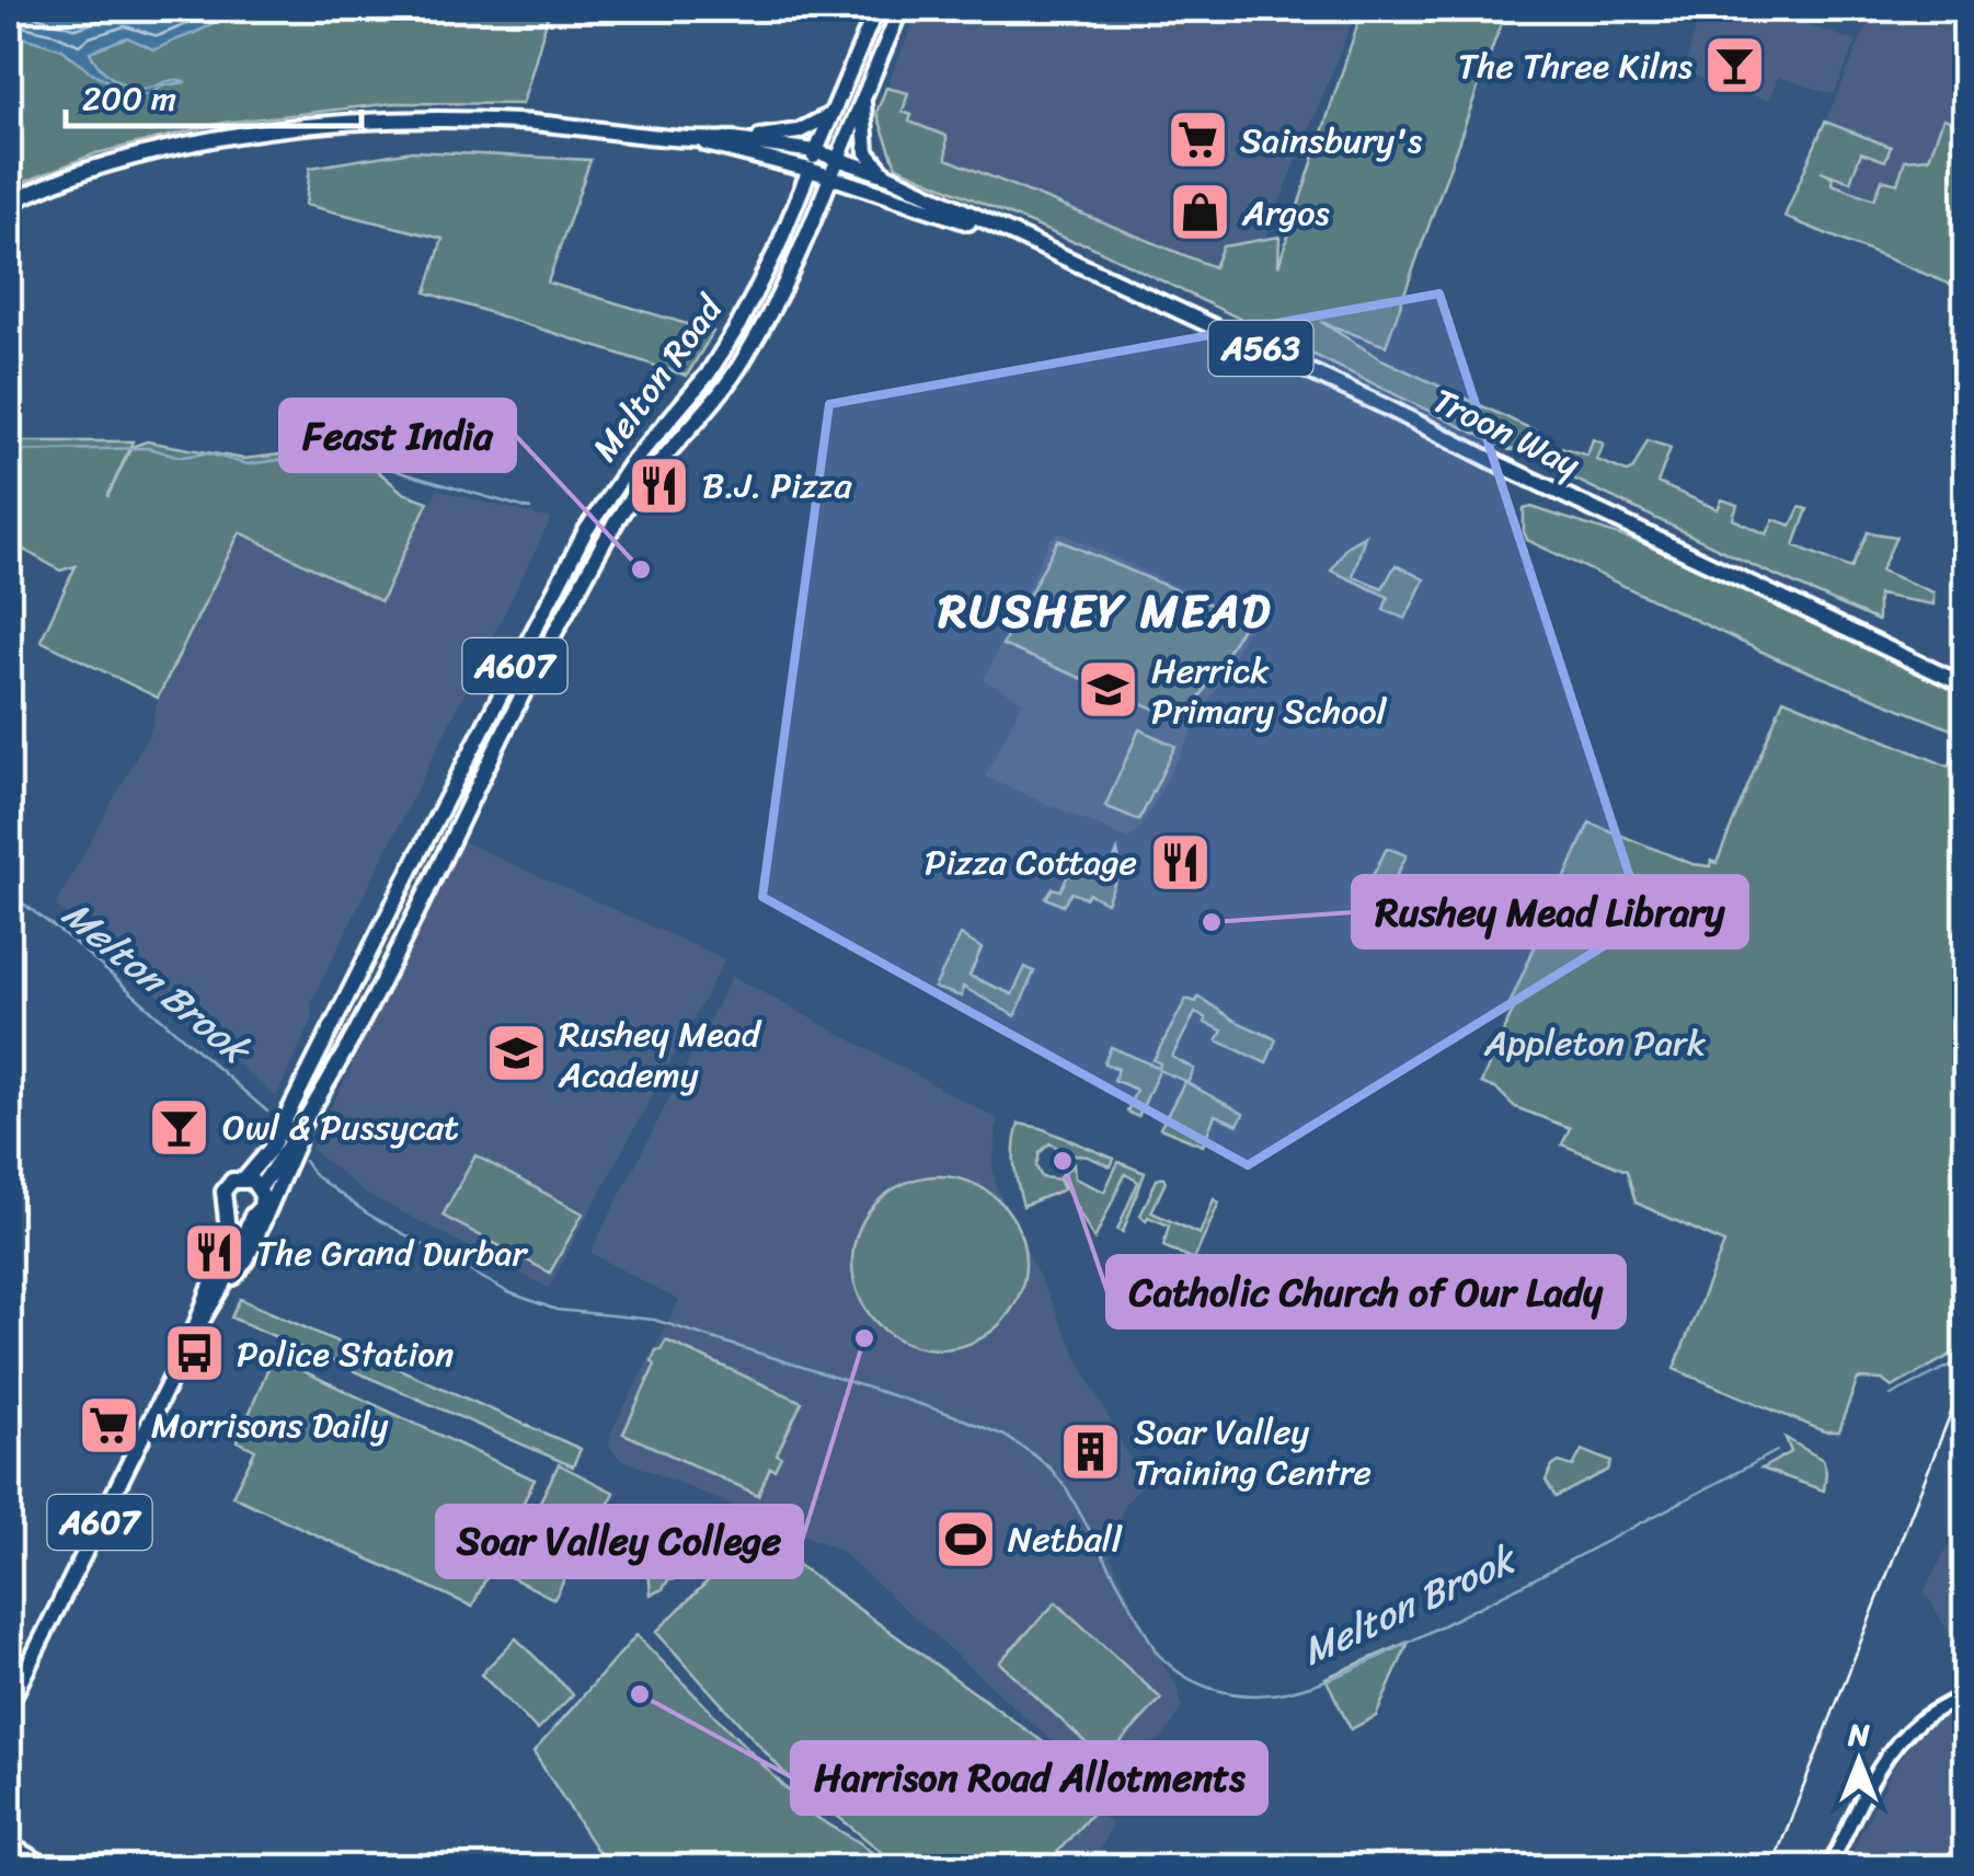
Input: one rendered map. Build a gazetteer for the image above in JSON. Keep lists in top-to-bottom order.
{
  "streets": {
    "main road": [
      "A563",
      "Melton Road",
      "Troon Way",
      "A607"
    ]
  },
  "crossings": [
    ["Melton Road", "Troon Way"],
    ["Melton Road", "A607"]
  ],
  "districts": ["RUSHEY MEAD"],
  "water": ["Melton Brook"],
  "parks": ["Appleton Park"],
  "places": {
    "bar": ["The Three Kilns", "Owl & Pussycat"],
    "supermarket": ["Sainsbury's", "Morrisons Daily"],
    "shop": ["Argos"],
    "restaurant": ["B.J. Pizza", "Pizza Cottage", "The Grand Durbar"],
    "other": [
      "Feast India",
      "Rushey Mead Library",
      "Catholic Church of Our Lady",
      "Soar Valley College",
      "Harrison Road Allotments"
    ],
    "school or university": ["Herrick Primary School", "Rushey Mead Academy"],
    "bus stop": ["Police Station"],
    "building": ["Soar Valley Training Centre"],
    "sports": ["Netball"]
  },
  "scale_bar": "200 m",
  "north": "top"
}
